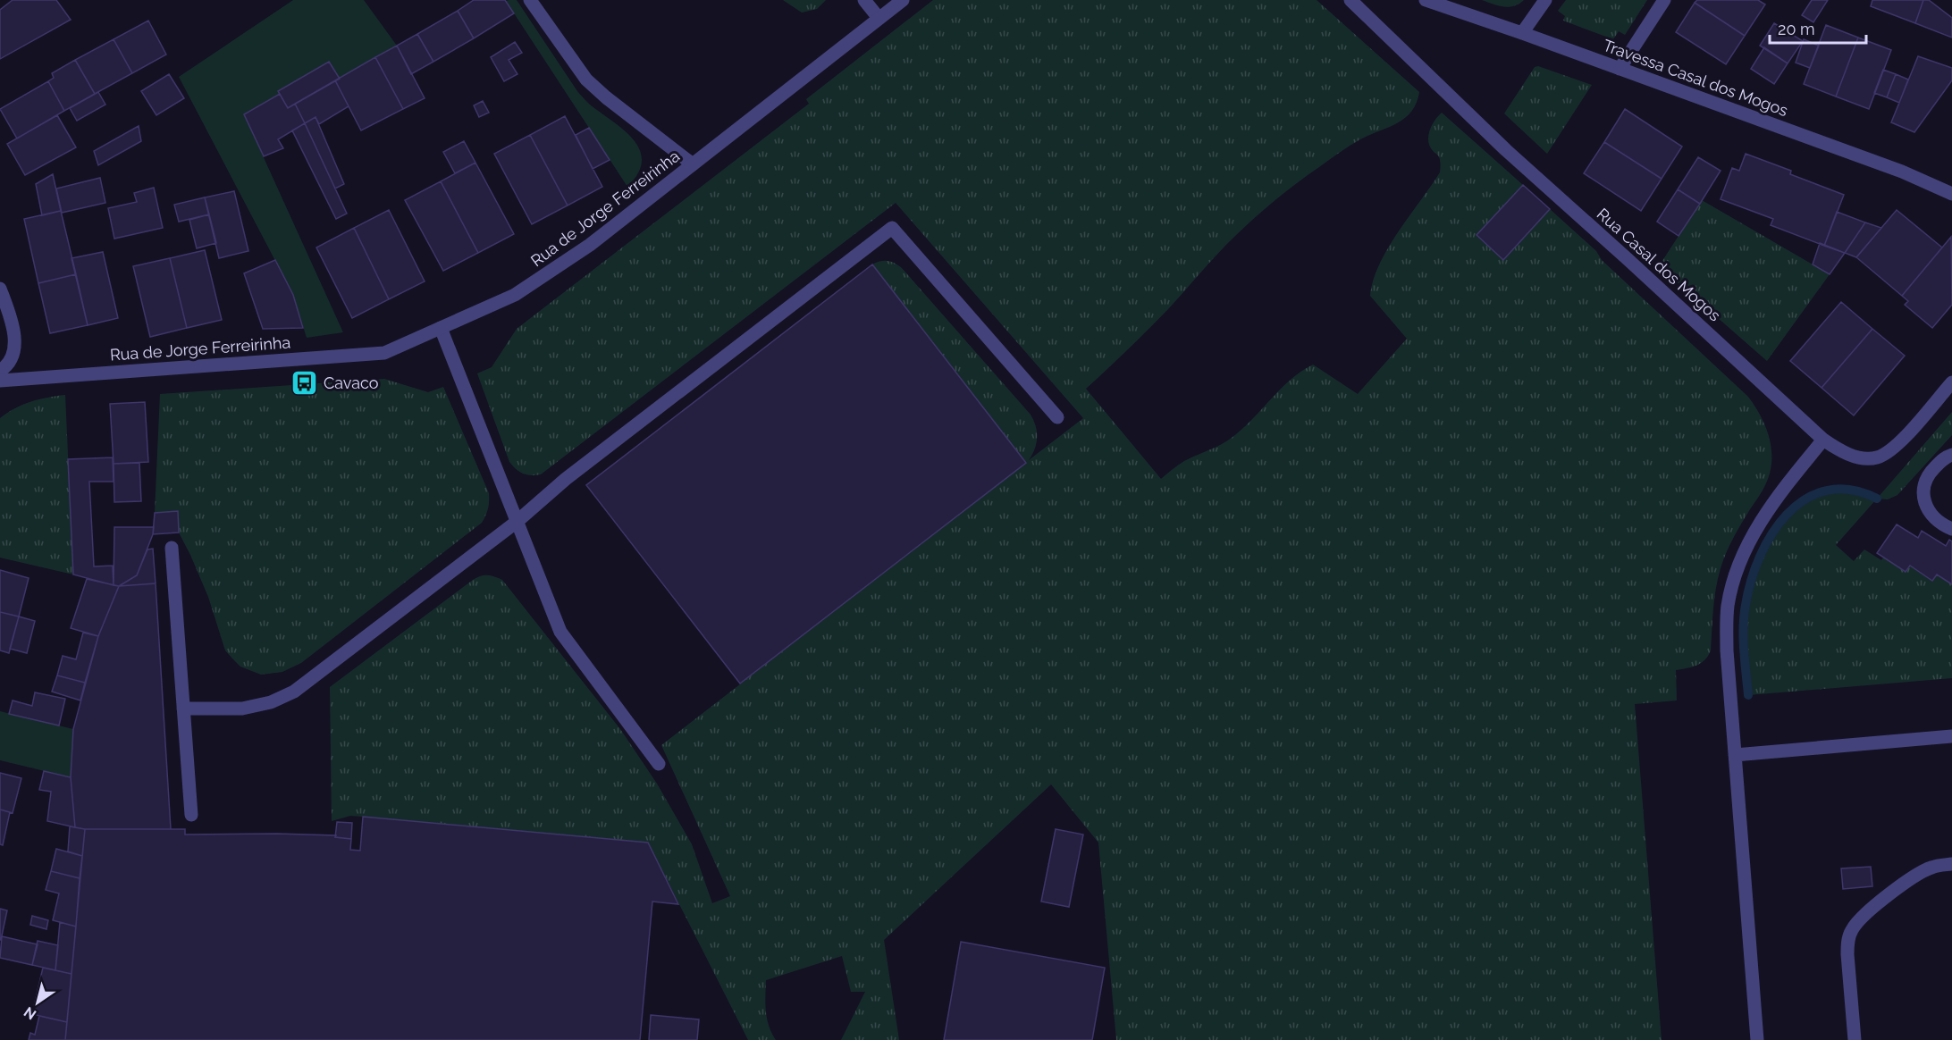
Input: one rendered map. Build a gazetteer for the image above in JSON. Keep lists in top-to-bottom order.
{
  "streets": {
    "street": ["Travessa Casal dos Mogos", "Rua de Jorge Ferreirinha", "Rua Casal dos Mogos"]
  },
  "places": {
    "bus stop": ["Cavaco"]
  },
  "scale_bar": "20 m",
  "north": "bottom left"
}
